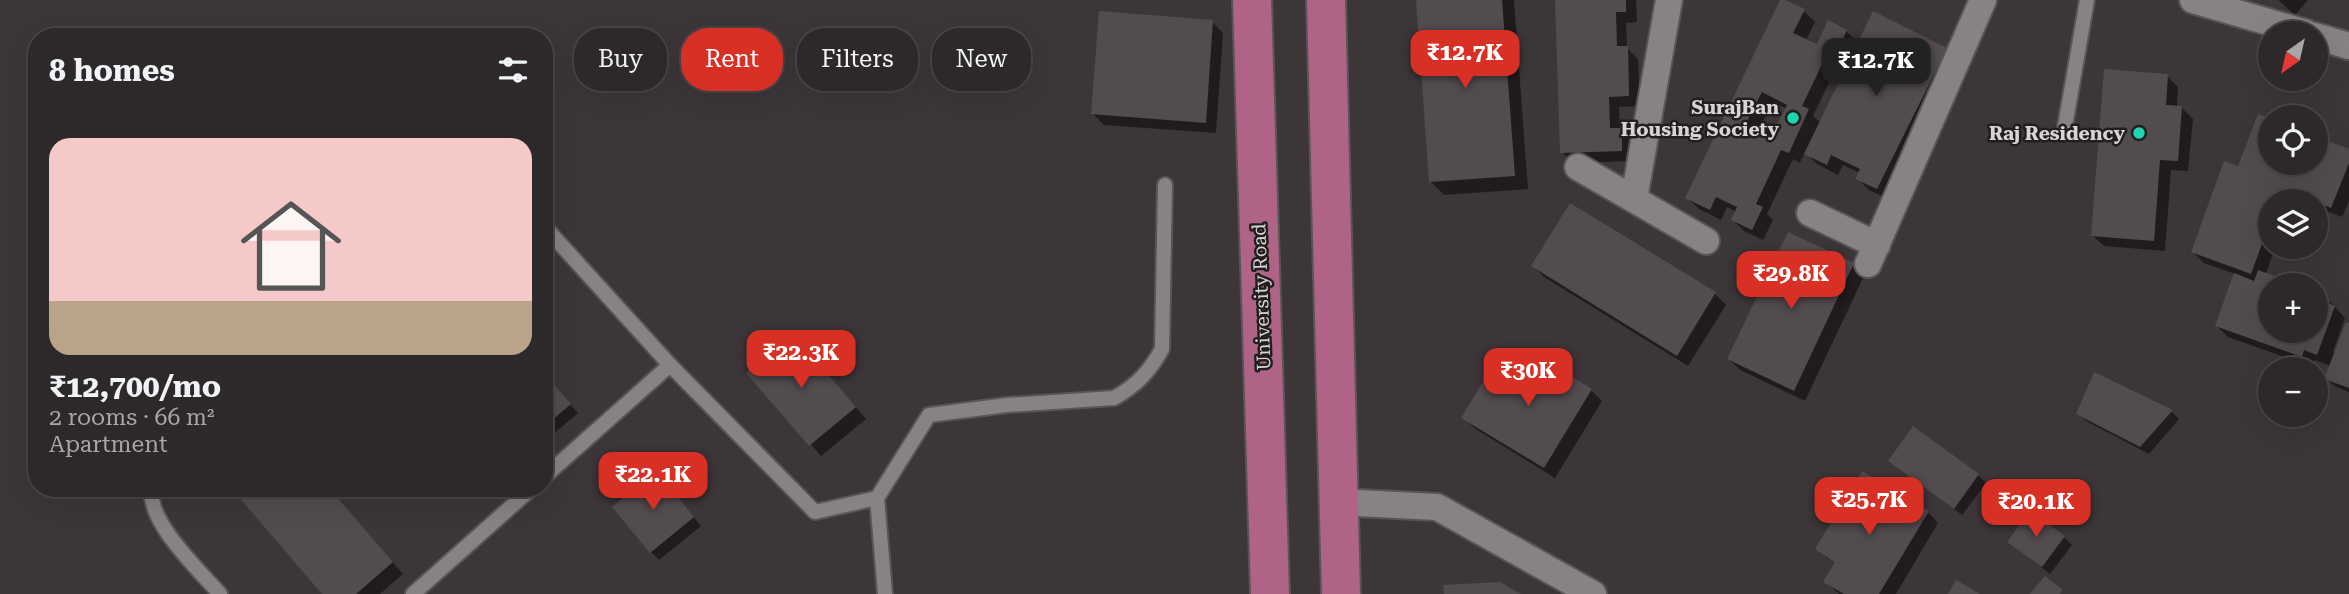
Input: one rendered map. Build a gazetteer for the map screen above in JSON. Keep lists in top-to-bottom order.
{
  "streets": {
    "main road": ["University Road"]
  },
  "places": ["SurajBan Housing Society", "Raj Residency"],
  "north": "bottom left",
  "page": {
    "map_buttons": ["+", "−"],
    "chip": [
      "Buy",
      "Rent",
      "Filters",
      "New"
    ],
    "heading": "8 homes",
    "price": [
      "₹12.7K",
      "₹12.7K",
      "₹29.8K",
      "₹22.3K",
      "₹30K",
      "₹22.1K",
      "₹25.7K",
      "₹20.1K"
    ],
    "list": [
      {
        "name": "₹12,700/mo",
        "note": "2 rooms · 66 m² · Apartment"
      }
    ]
  }
}
